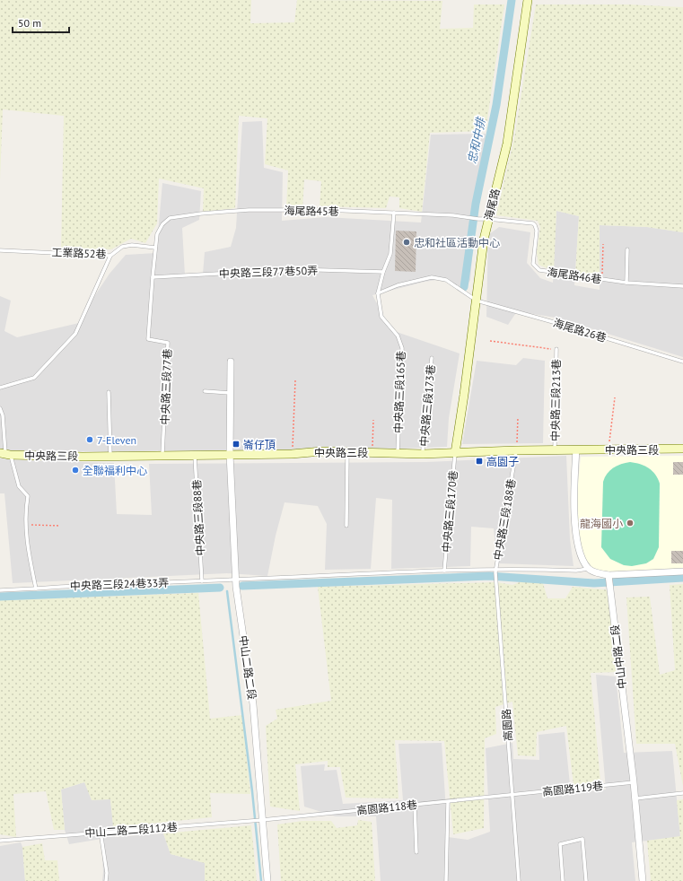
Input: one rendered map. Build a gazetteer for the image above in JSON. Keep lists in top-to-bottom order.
{
  "streets": {
    "street": [
      "海尾路",
      "中央路三段",
      "中山中路二段",
      "中山二路二段"
    ],
    "lane": [
      "海尾路45巷",
      "工業路52巷",
      "中央路三段77巷50弄",
      "海尾路46巷",
      "海尾路26巷",
      "中央路三段77巷",
      "中央路三段165巷",
      "中央路三段213巷",
      "中央路三段173巷",
      "中央路三段170巷",
      "中央路三段88巷",
      "中央路三段188巷",
      "中央路三段24巷33弄",
      "高園路",
      "高園路119巷",
      "高園路118巷",
      "中山二路二段112巷"
    ]
  },
  "crossings": [
    ["海尾路", "海尾路45巷"],
    ["海尾路", "海尾路46巷"],
    ["海尾路", "海尾路26巷"],
    ["海尾路", "中央路三段"],
    ["海尾路", "中央路三段170巷"],
    ["海尾路45巷", "工業路52巷"],
    ["海尾路45巷", "海尾路46巷"],
    ["海尾路45巷", "中央路三段77巷"],
    ["工業路52巷", "中央路三段77巷"],
    ["中央路三段77巷50弄", "中央路三段77巷"],
    ["海尾路26巷", "中央路三段165巷"],
    ["中央路三段77巷", "中央路三段"],
    ["中央路三段165巷", "中央路三段"],
    ["中央路三段213巷", "中央路三段"],
    ["中央路三段173巷", "中央路三段"],
    ["中央路三段", "中央路三段170巷"],
    ["中央路三段", "中央路三段88巷"],
    ["中央路三段", "中央路三段188巷"],
    ["中央路三段", "中山二路二段"],
    ["中央路三段170巷", "中央路三段24巷33弄"],
    ["中央路三段88巷", "中央路三段24巷33弄"],
    ["中央路三段188巷", "中央路三段24巷33弄"],
    ["中央路三段188巷", "高園路"],
    ["中央路三段24巷33弄", "中山二路二段"],
    ["中央路三段24巷33弄", "高園路"],
    ["中山中路二段", "高園路119巷"],
    ["中山二路二段", "高園路118巷"],
    ["中山二路二段", "中山二路二段112巷"],
    ["高園路", "高園路119巷"],
    ["高園路", "高園路118巷"],
    ["高園路119巷", "高園路118巷"],
    ["高園路118巷", "中山二路二段112巷"]
  ],
  "water": ["忠和中排"],
  "places": {
    "other": [
      "忠和社區活動中心",
      "7-Eleven",
      "全聯福利中心",
      "龍海國小"
    ],
    "transit": ["崙仔頂", "高園子"]
  },
  "scale_bar": "50 m"
}
